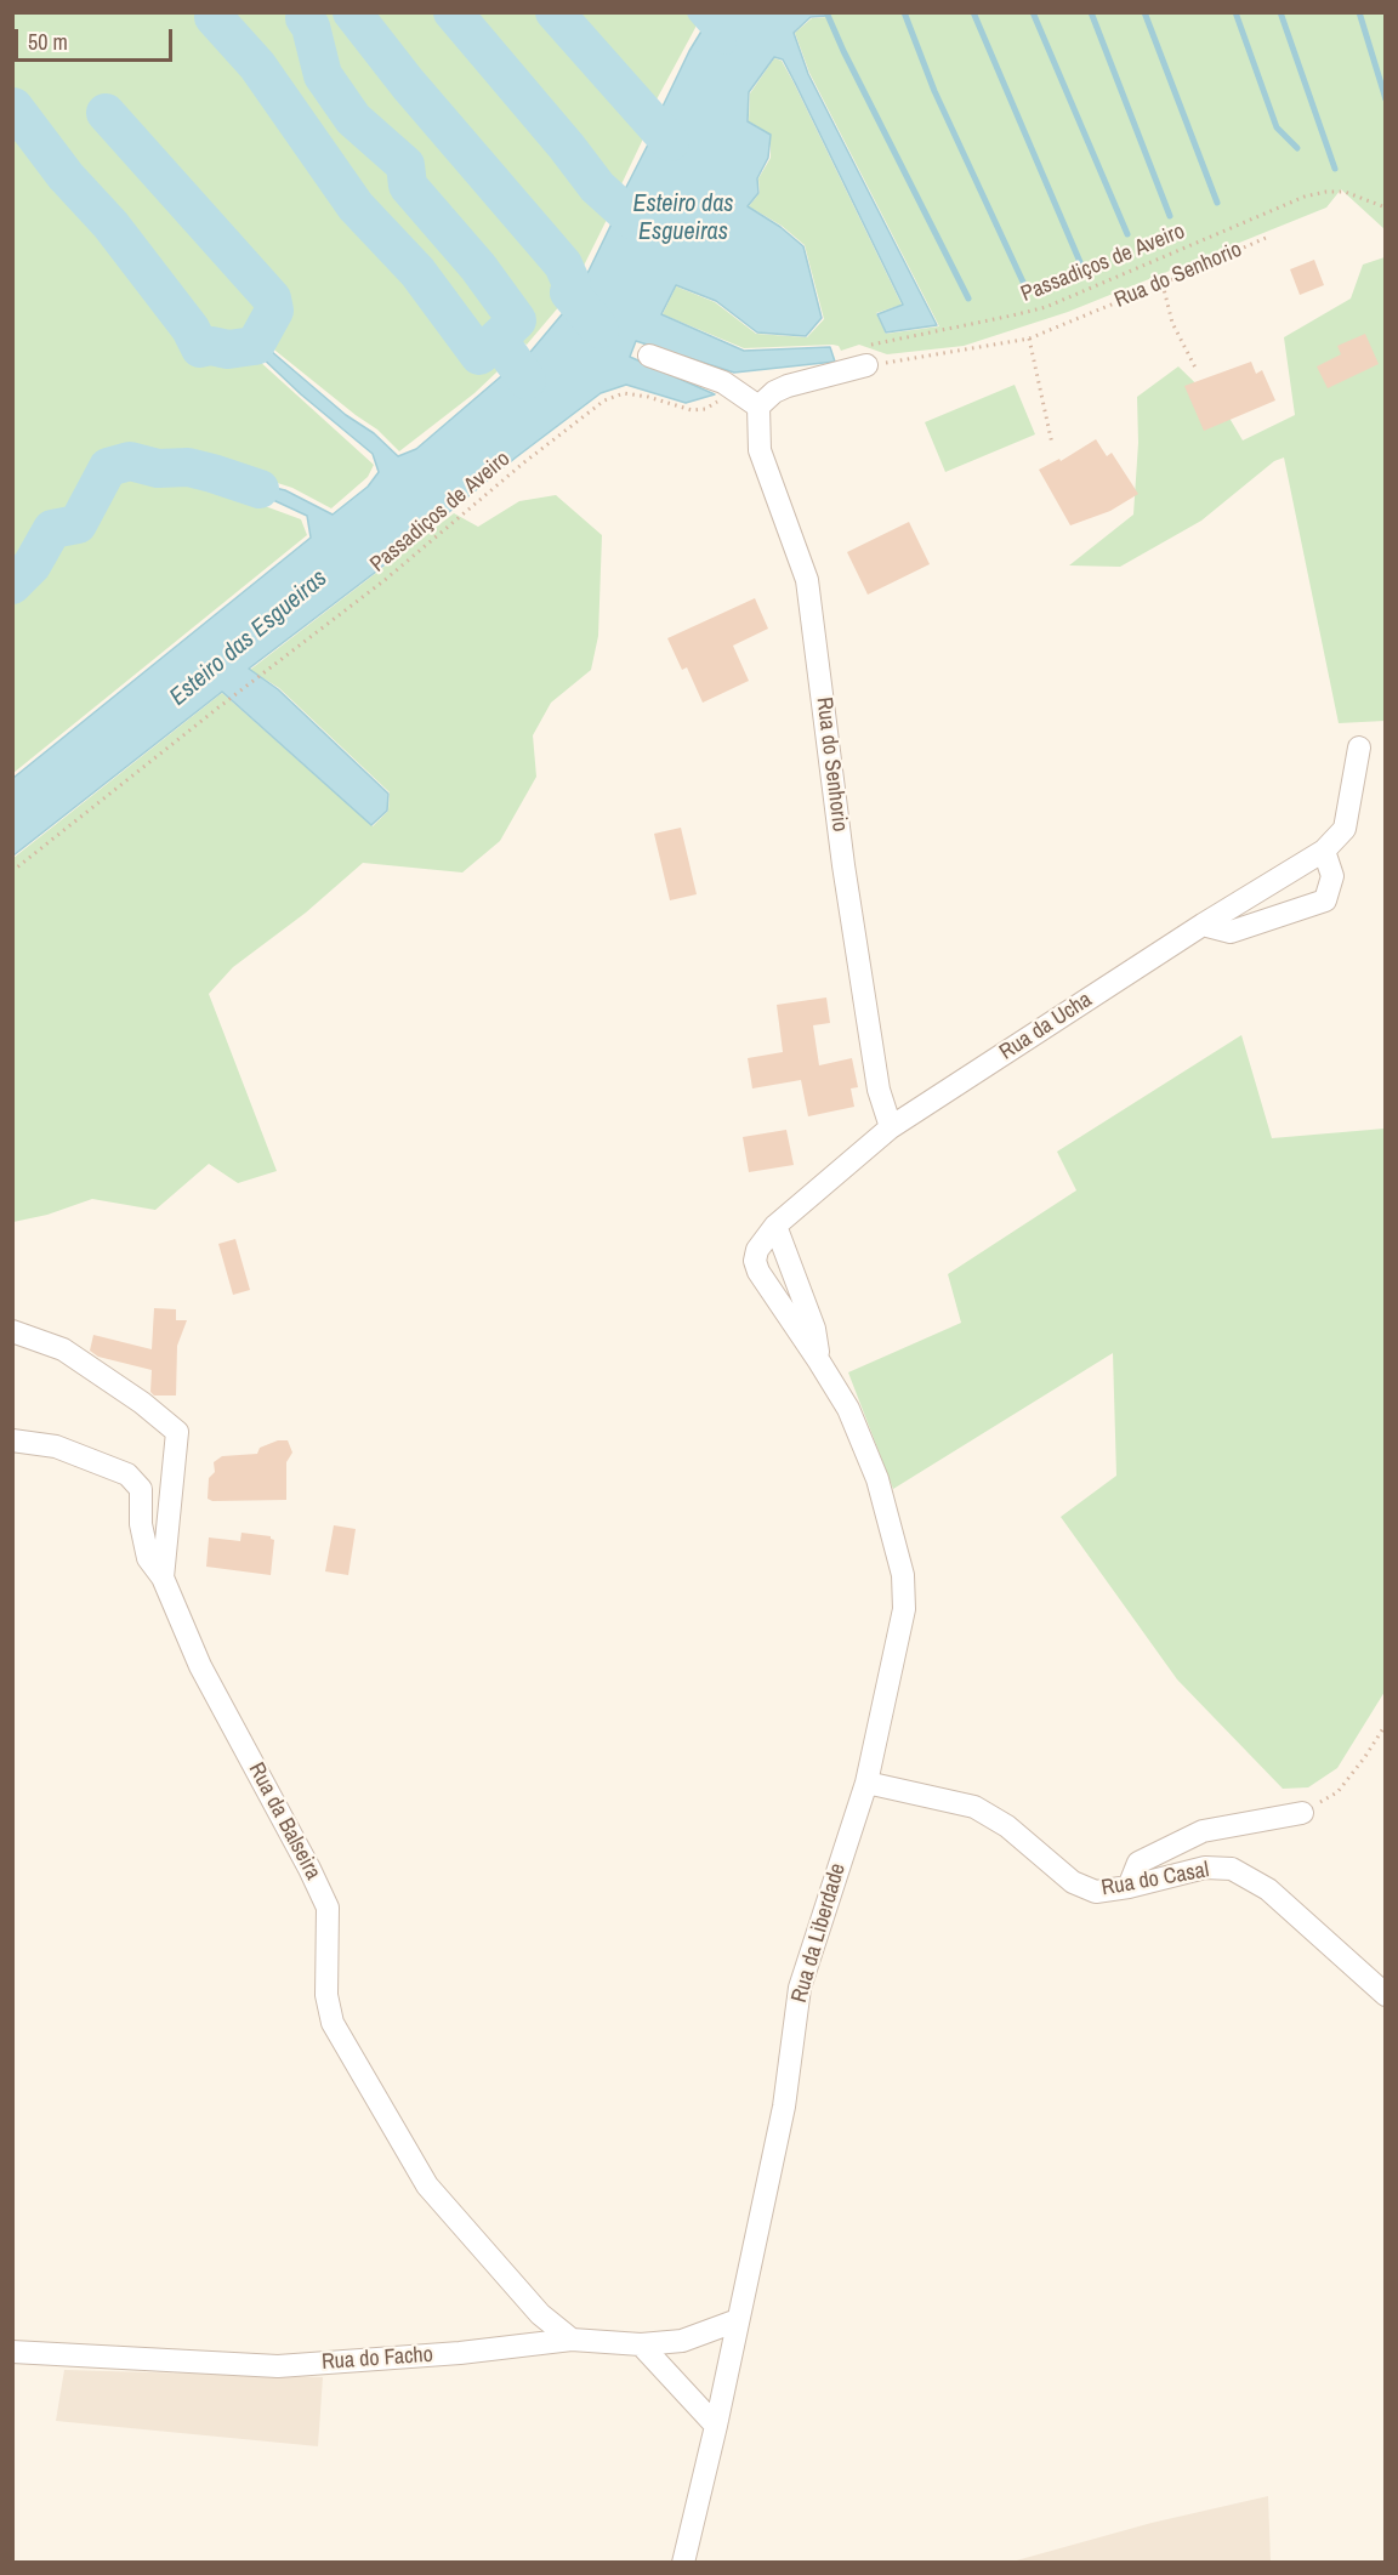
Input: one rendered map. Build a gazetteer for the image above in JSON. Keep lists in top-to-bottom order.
{
  "streets": {
    "street": [
      "Rua do Senhorio",
      "Rua da Ucha",
      "Rua da Balseira",
      "Rua do Casal",
      "Rua da Liberdade",
      "Rua do Facho"
    ],
    "path": ["Passadiços de Aveiro"]
  },
  "crossings": [
    ["Passadiços de Aveiro", "Rua do Senhorio"],
    ["Rua do Senhorio", "Rua da Ucha"],
    ["Rua do Senhorio", "Rua da Liberdade"],
    ["Rua da Ucha", "Rua da Liberdade"],
    ["Rua da Balseira", "Rua do Facho"],
    ["Rua do Casal", "Rua da Liberdade"],
    ["Rua da Liberdade", "Rua do Facho"]
  ],
  "water": ["Esteiro das Esgueiras"],
  "scale_bar": "50 m"
}
